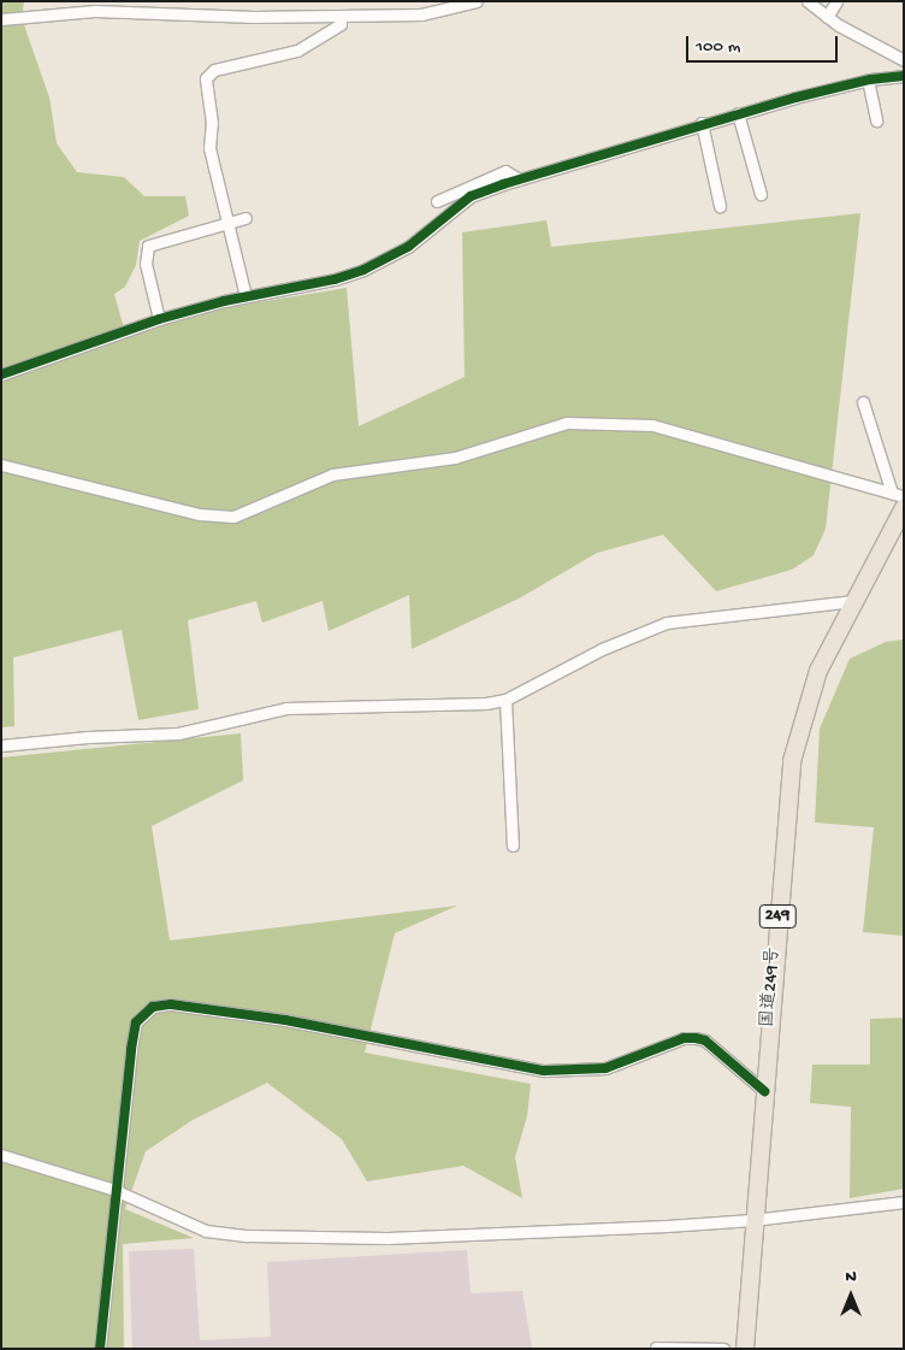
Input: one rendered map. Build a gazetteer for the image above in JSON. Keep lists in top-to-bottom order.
{
  "streets": {
    "highway": ["249", "国道249号"]
  },
  "scale_bar": "100 m",
  "north": "top"
}
